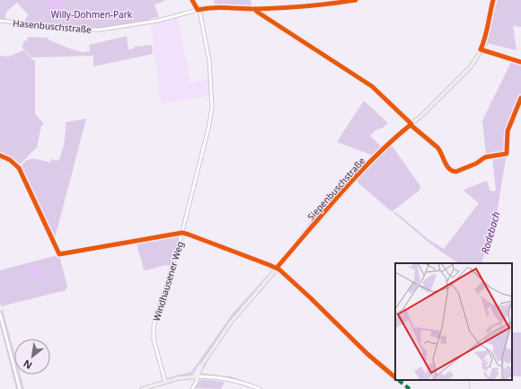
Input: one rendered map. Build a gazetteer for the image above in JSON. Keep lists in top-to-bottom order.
{
  "streets": {
    "main road": ["Siepenbuschstraße"],
    "street": ["Hasenbuschstraße", "Windhausener Weg"]
  },
  "crossings": [
    ["Hasenbuschstraße", "Windhausener Weg"]
  ],
  "water": ["Rodebach"],
  "parks": ["Willy-Dohmen-Park"],
  "north": "bottom left"
}
